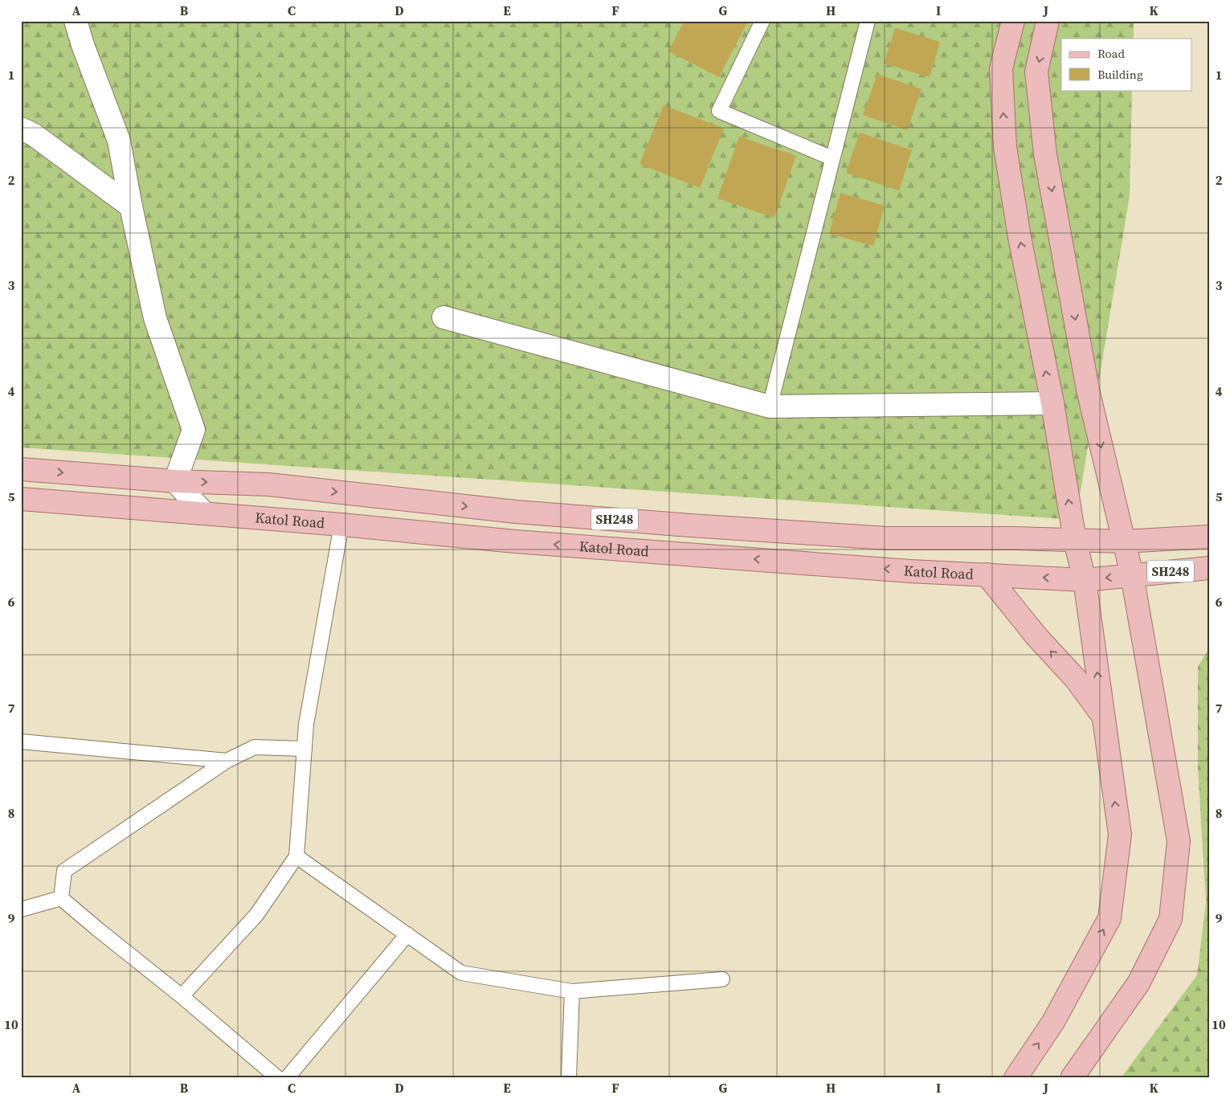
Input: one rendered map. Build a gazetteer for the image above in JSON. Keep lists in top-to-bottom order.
{
  "streets": {
    "main road": ["SH248", "Katol Road"]
  },
  "legend": ["Road", "Building"],
  "grid": {
    "columns": [
      "A",
      "B",
      "C",
      "D",
      "E",
      "F",
      "G",
      "H",
      "I",
      "J",
      "K"
    ],
    "rows": [
      "1",
      "2",
      "3",
      "4",
      "5",
      "6",
      "7",
      "8",
      "9",
      "10"
    ]
  }
}
